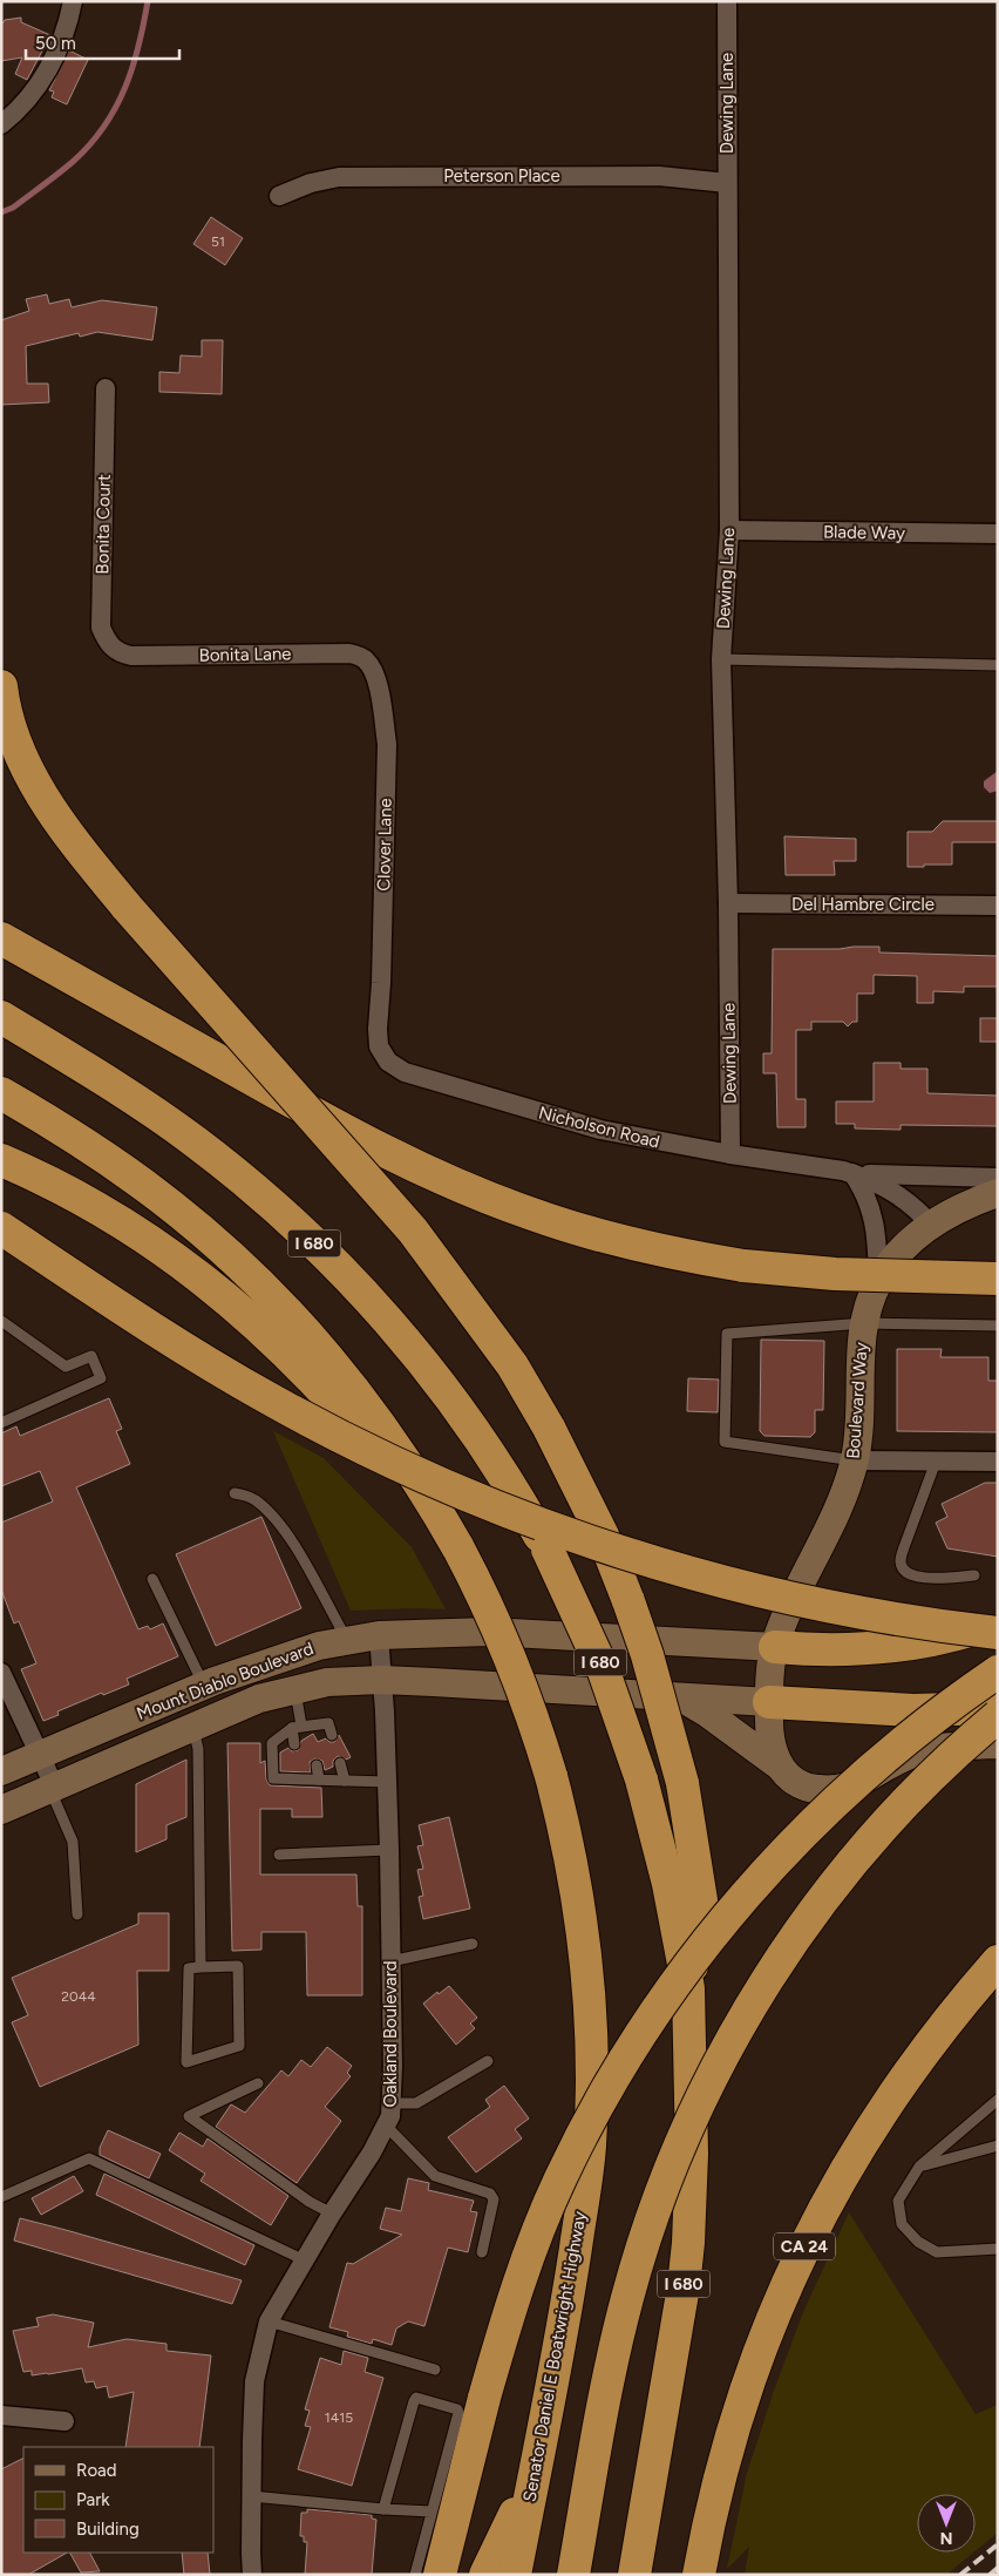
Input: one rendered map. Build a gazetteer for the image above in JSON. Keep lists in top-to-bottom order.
{
  "streets": {
    "highway": ["I 680", "CA 24", "Senator Daniel E Boatwright Highway"],
    "main road": ["Boulevard Way", "Mount Diablo Boulevard"],
    "street": [
      "Dewing Lane",
      "Peterson Place",
      "Bonita Court",
      "Blade Way",
      "Bonita Lane",
      "Clover Lane",
      "Del Hambre Circle",
      "Nicholson Road",
      "Oakland Boulevard"
    ]
  },
  "crossings": [
    ["Dewing Lane", "Peterson Place"],
    ["Dewing Lane", "Blade Way"],
    ["Dewing Lane", "Del Hambre Circle"],
    ["Dewing Lane", "Nicholson Road"],
    ["Bonita Court", "Bonita Lane"],
    ["Bonita Lane", "Clover Lane"],
    ["Clover Lane", "Nicholson Road"],
    ["Nicholson Road", "Boulevard Way"],
    ["Boulevard Way", "Mount Diablo Boulevard"],
    ["Mount Diablo Boulevard", "Oakland Boulevard"]
  ],
  "house_numbers": ["51", "2044", "1415"],
  "legend": ["Road", "Park", "Building"],
  "scale_bar": "50 m",
  "north": "bottom"
}
